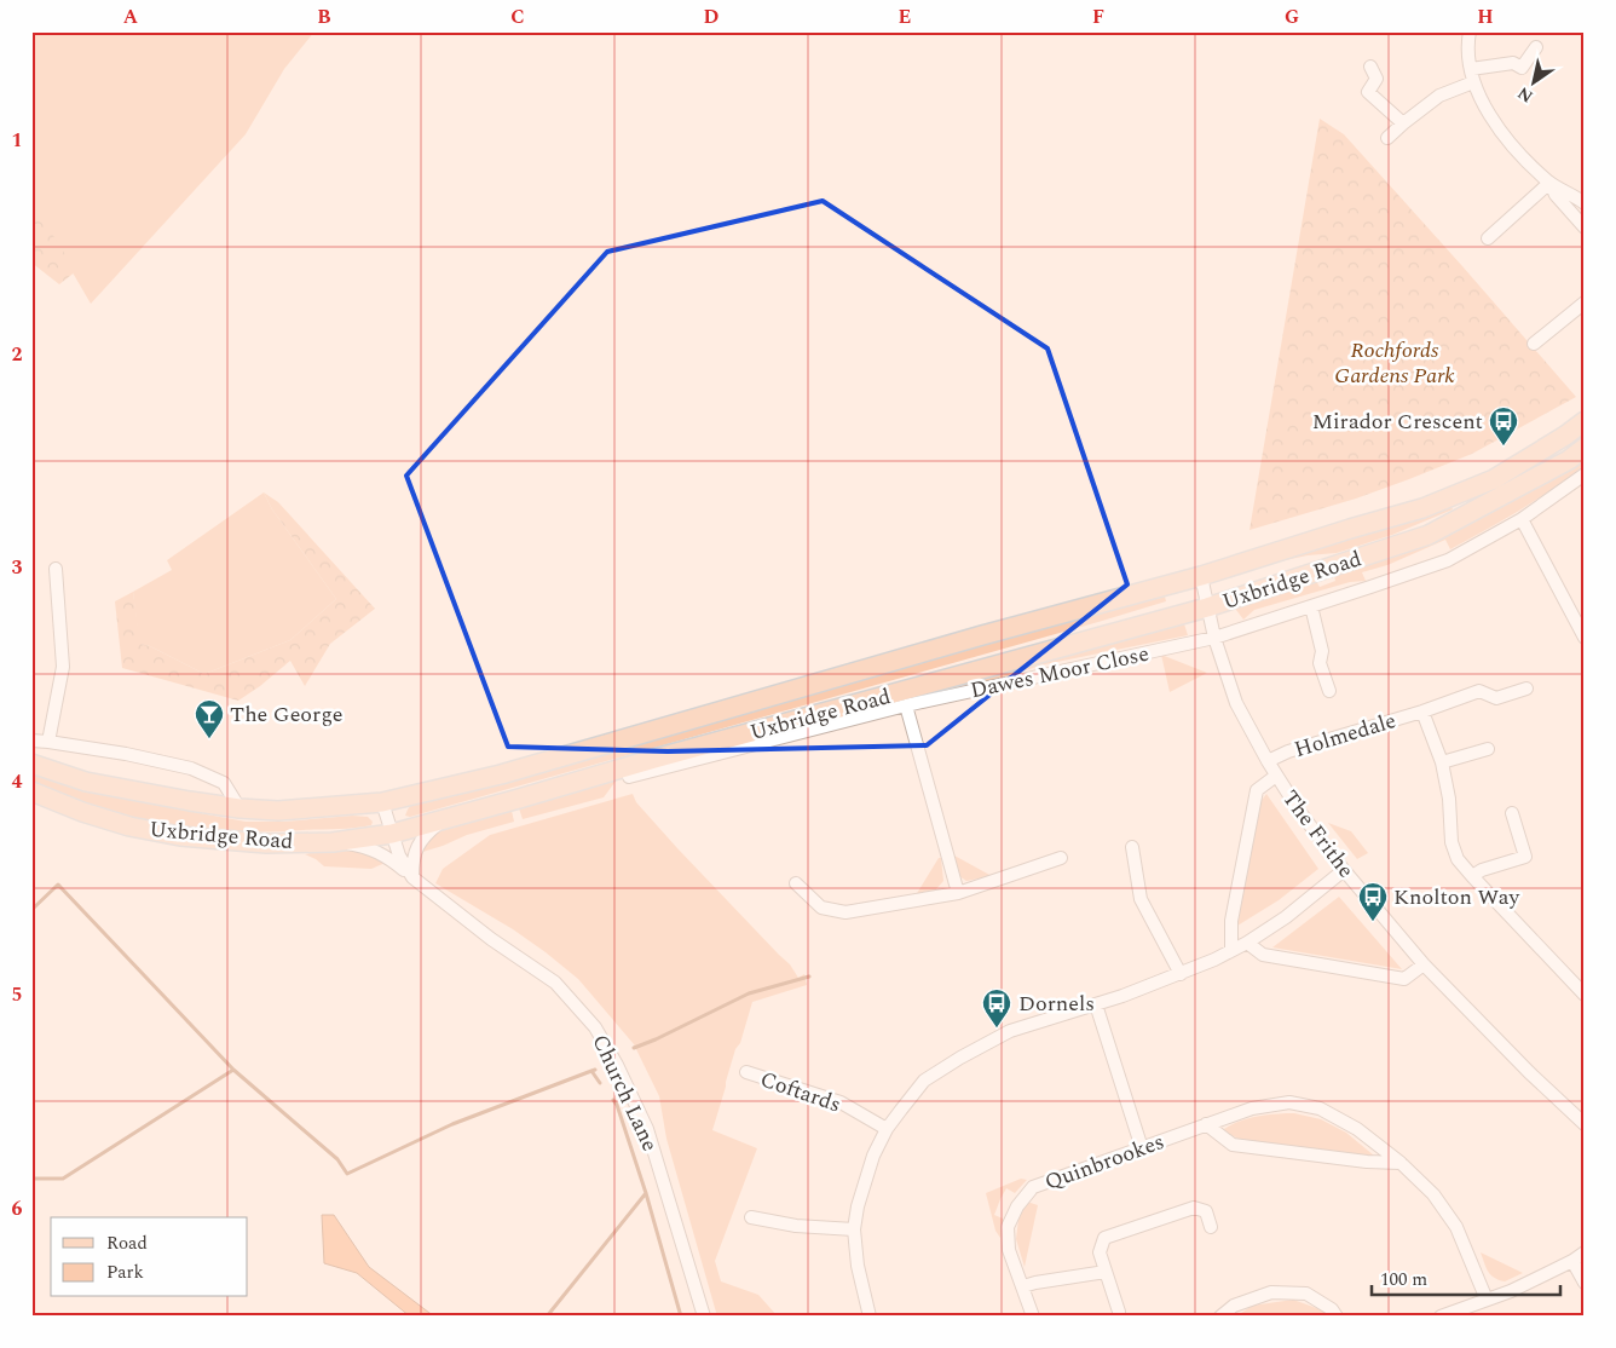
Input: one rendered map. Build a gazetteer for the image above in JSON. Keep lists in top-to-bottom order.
{
  "streets": {
    "main road": ["Uxbridge Road"],
    "street": [
      "Dawes Moor Close",
      "Holmedale",
      "The Frithe",
      "Coftards",
      "Church Lane",
      "Quinbrookes"
    ]
  },
  "crossings": [
    ["Uxbridge Road", "Dawes Moor Close"],
    ["Uxbridge Road", "The Frithe"],
    ["Uxbridge Road", "Church Lane"],
    ["Dawes Moor Close", "The Frithe"],
    ["Holmedale", "The Frithe"]
  ],
  "parks": ["Rochfords Gardens Park"],
  "places": {
    "bus stop": ["Mirador Crescent", "Knolton Way", "Dornels"],
    "bar": ["The George"]
  },
  "legend": ["Road", "Park"],
  "scale_bar": "100 m",
  "north": "bottom left",
  "grid": {
    "columns": [
      "A",
      "B",
      "C",
      "D",
      "E",
      "F",
      "G",
      "H"
    ],
    "rows": [
      "1",
      "2",
      "3",
      "4",
      "5",
      "6"
    ]
  }
}
